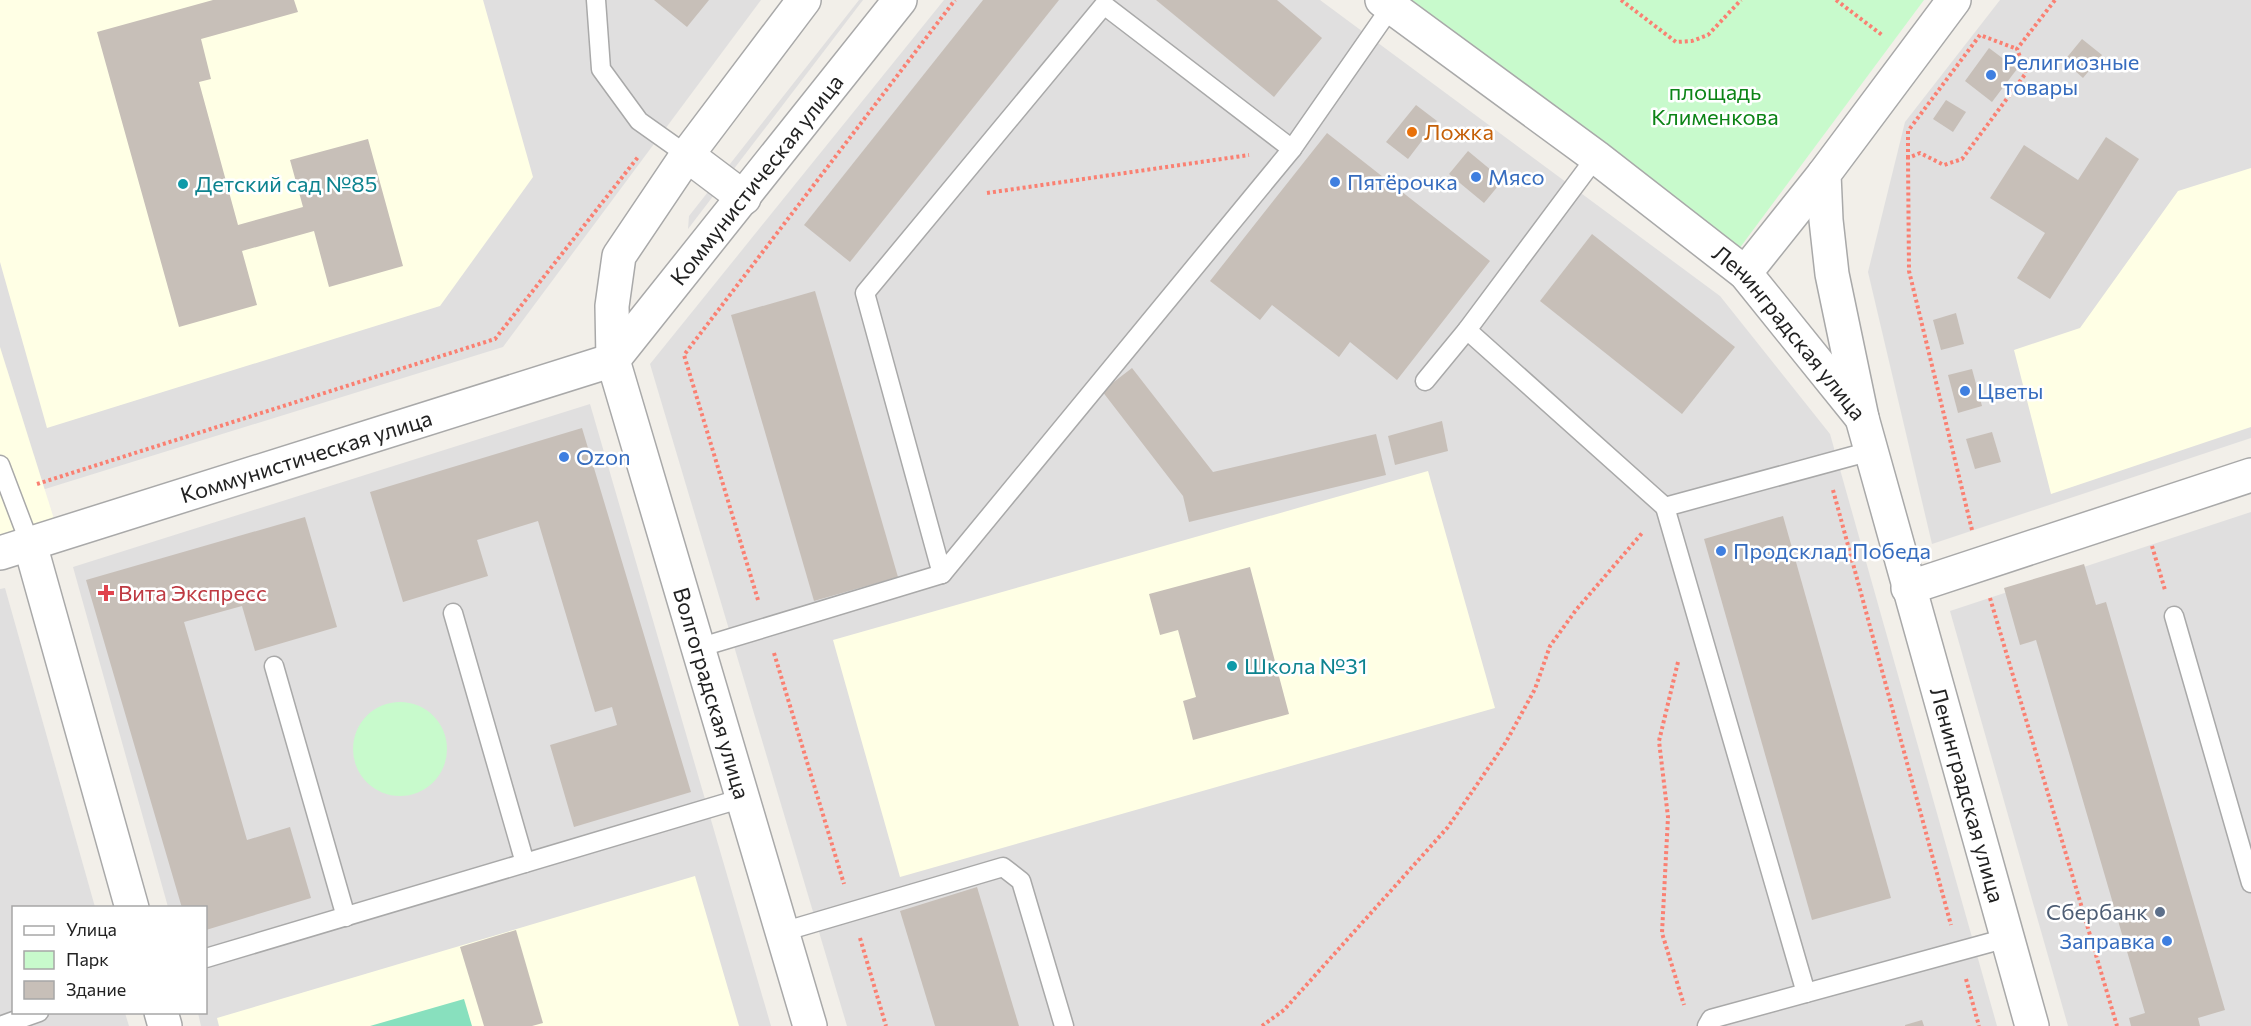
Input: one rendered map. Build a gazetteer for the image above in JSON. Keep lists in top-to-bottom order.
{
  "streets": {
    "street": ["Коммунистическая улица", "Ленинградская улица", "Волгоградская улица"]
  },
  "crossings": [
    ["Коммунистическая улица", "Волгоградская улица"]
  ],
  "parks": ["площадь Клименкова"],
  "places": {
    "other": [
      "Религиозные товары",
      "Ложка",
      "Мясо",
      "Пятёрочка",
      "Детский сад №85",
      "Цветы",
      "Ozon",
      "Продсклад Победа",
      "Школа №31",
      "Сбербанк",
      "Заправка"
    ],
    "health": ["Вита Экспресс"]
  },
  "legend": ["Улица", "Парк", "Здание"]
}
